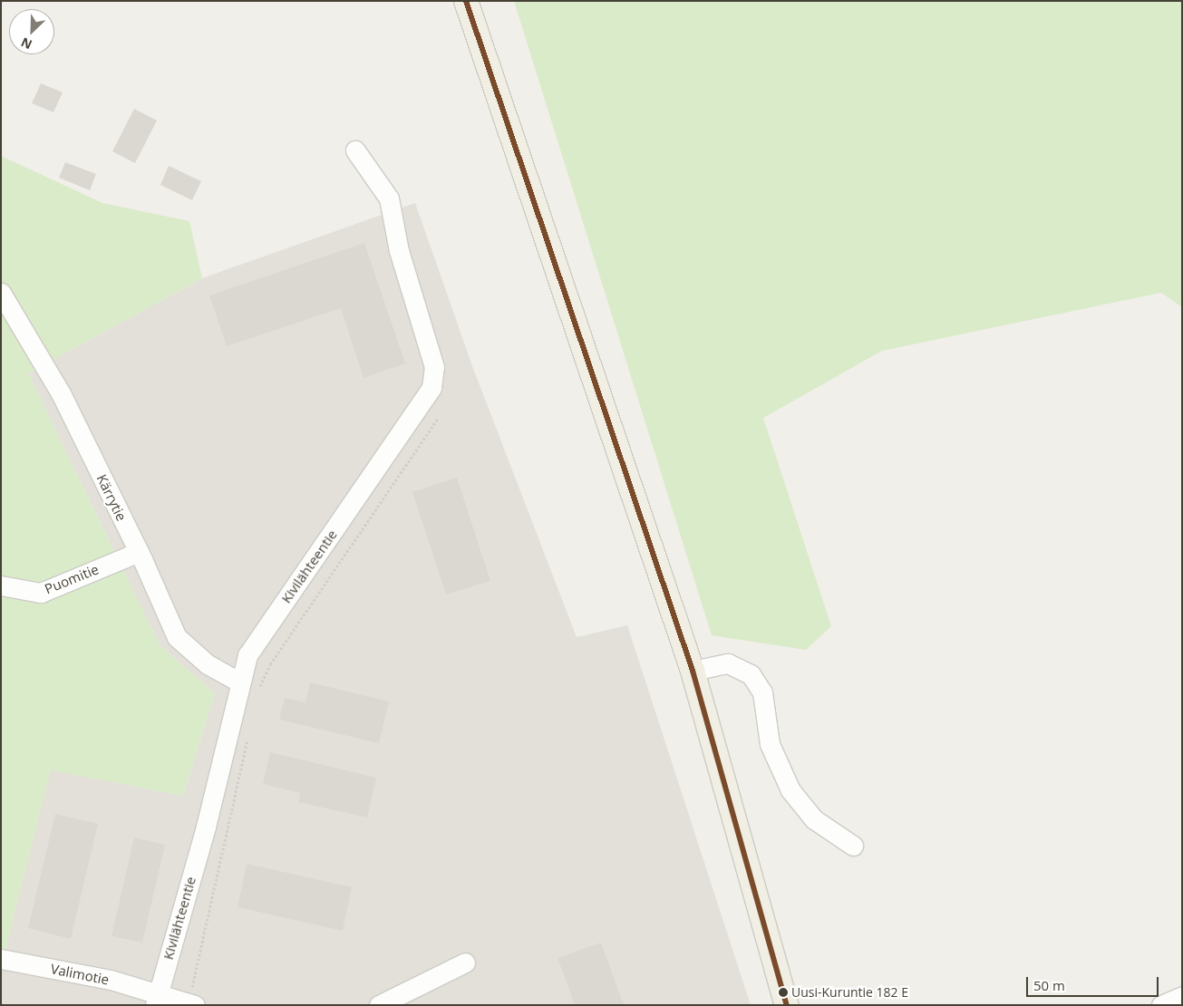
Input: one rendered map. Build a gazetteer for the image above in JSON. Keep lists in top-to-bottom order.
{
  "streets": {
    "street": [
      "Kärrytie",
      "Kivilähteentie",
      "Puomitie",
      "Valimotie"
    ]
  },
  "crossings": [
    ["Kärrytie", "Kivilähteentie"],
    ["Kärrytie", "Puomitie"],
    ["Kivilähteentie", "Valimotie"]
  ],
  "places": ["Uusi-Kuruntie 182 E"],
  "scale_bar": "50 m",
  "north": "bottom left"
}
